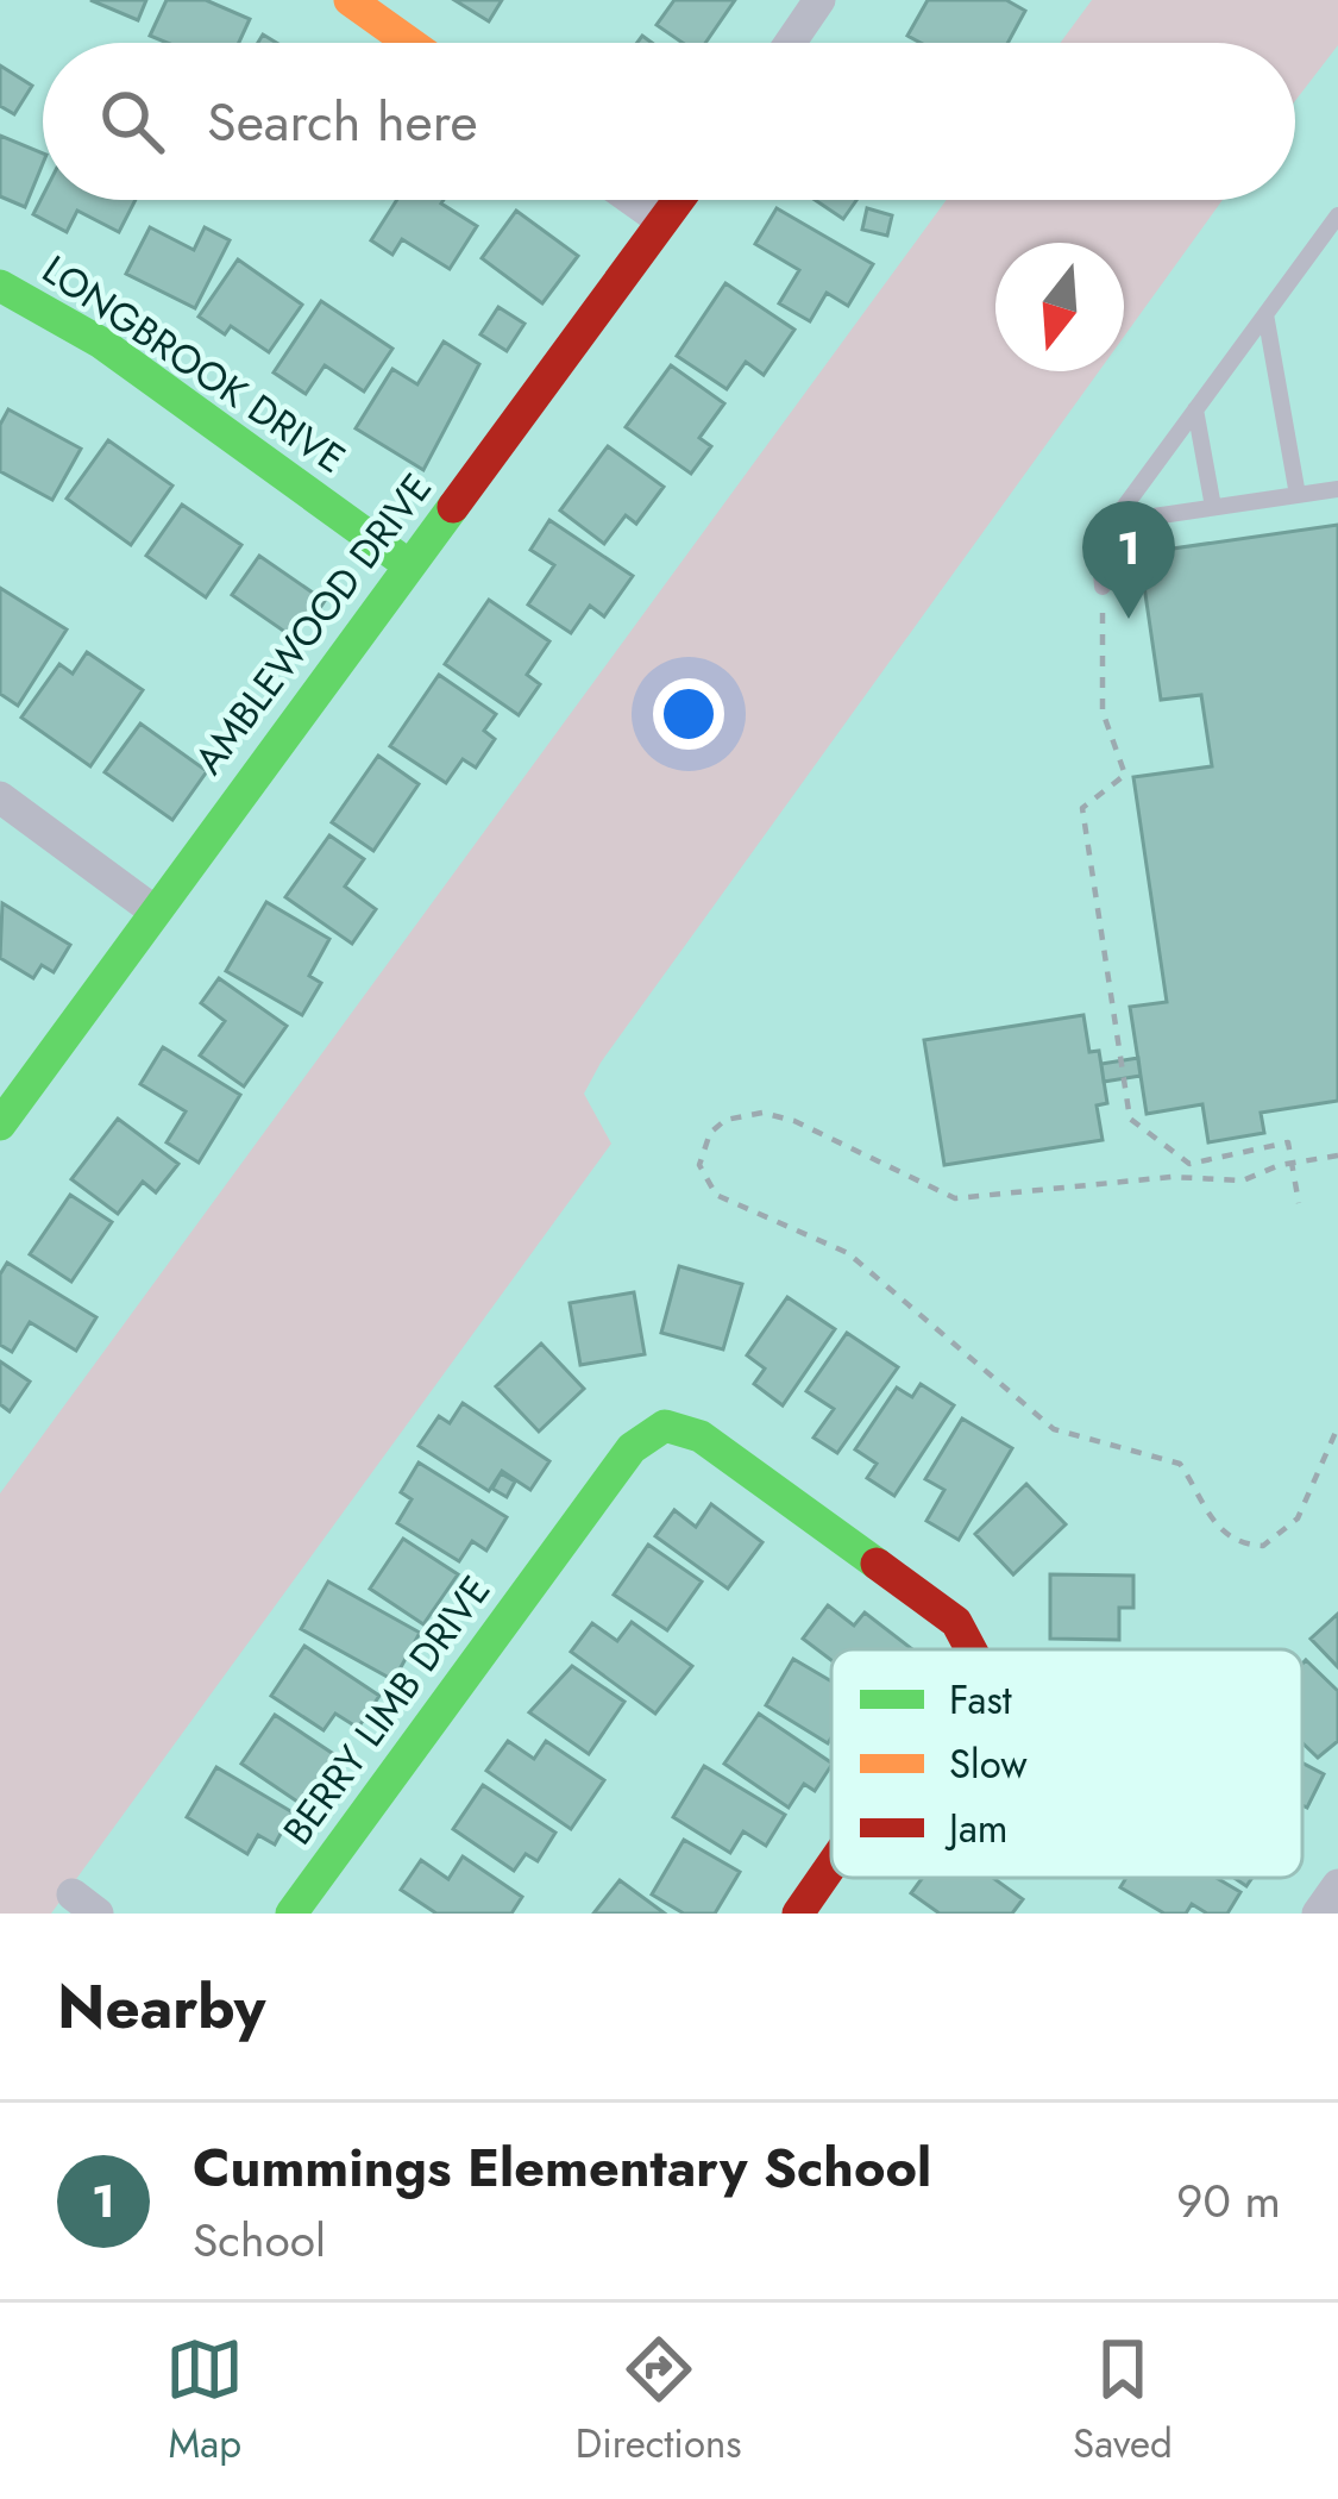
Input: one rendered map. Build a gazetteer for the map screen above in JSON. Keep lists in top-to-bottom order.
{
  "streets": {
    "street": ["LONGBROOK DRIVE", "AMBLEWOOD DRIVE", "BERRY LIMB DRIVE"]
  },
  "crossings": [
    ["LONGBROOK DRIVE", "AMBLEWOOD DRIVE"]
  ],
  "legend": ["Fast", "Slow", "Jam"],
  "north": "bottom",
  "page": {
    "search": "Search here",
    "pins": "1",
    "heading": "Nearby",
    "list": [
      {
        "mark": "1",
        "name": "Cummings Elementary School",
        "note": "School",
        "value": "90 m"
      }
    ],
    "nav": ["Map", "Directions", "Saved"]
  }
}
